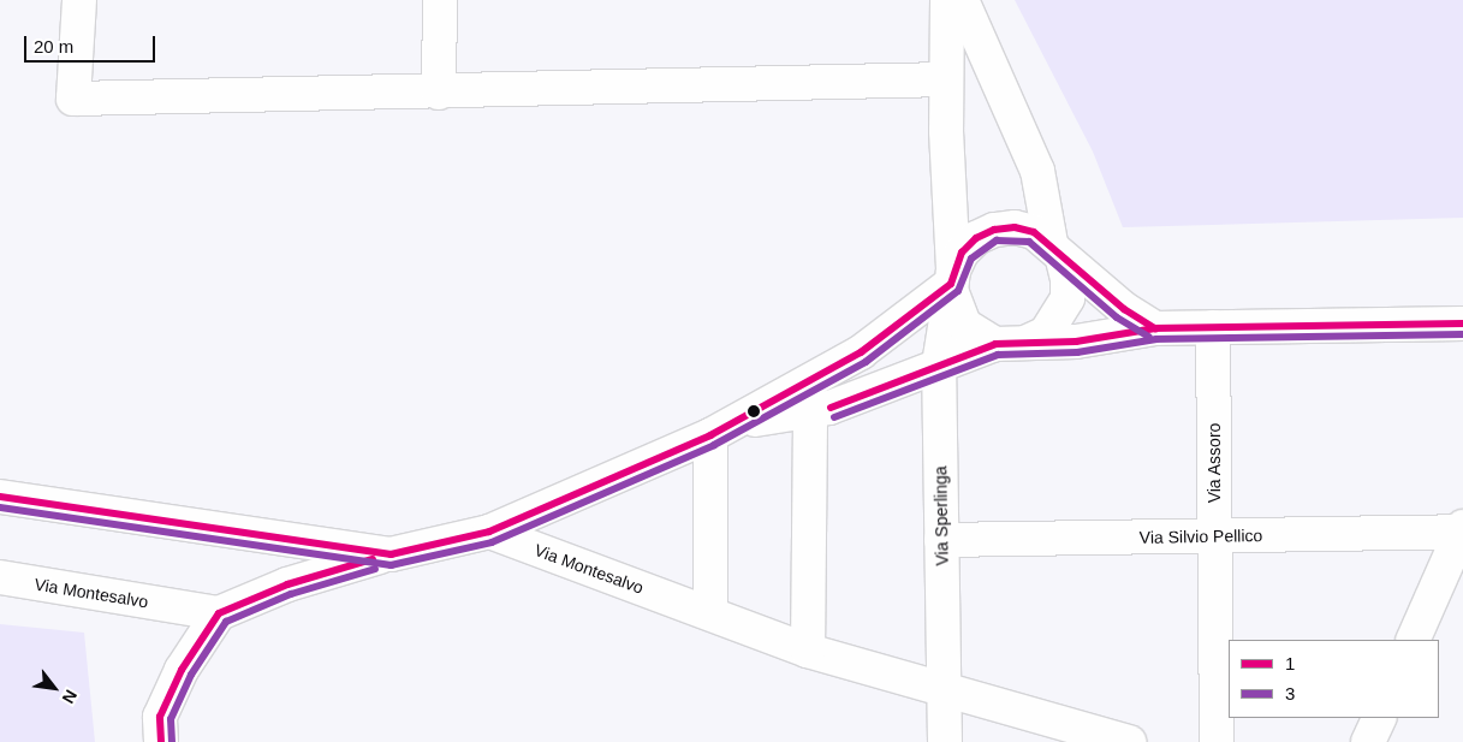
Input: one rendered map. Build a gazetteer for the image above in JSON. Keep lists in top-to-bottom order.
{
  "streets": {
    "street": [
      "Via Assoro",
      "Via Sperlinga",
      "Via Silvio Pellico",
      "Via Montesalvo"
    ]
  },
  "crossings": [
    ["Via Assoro", "Via Silvio Pellico"],
    ["Via Sperlinga", "Via Silvio Pellico"],
    ["Via Sperlinga", "Via Montesalvo"]
  ],
  "lines": ["transit line 1", "transit line 3"],
  "legend": ["1", "3"],
  "scale_bar": "20 m",
  "north": "bottom right"
}
